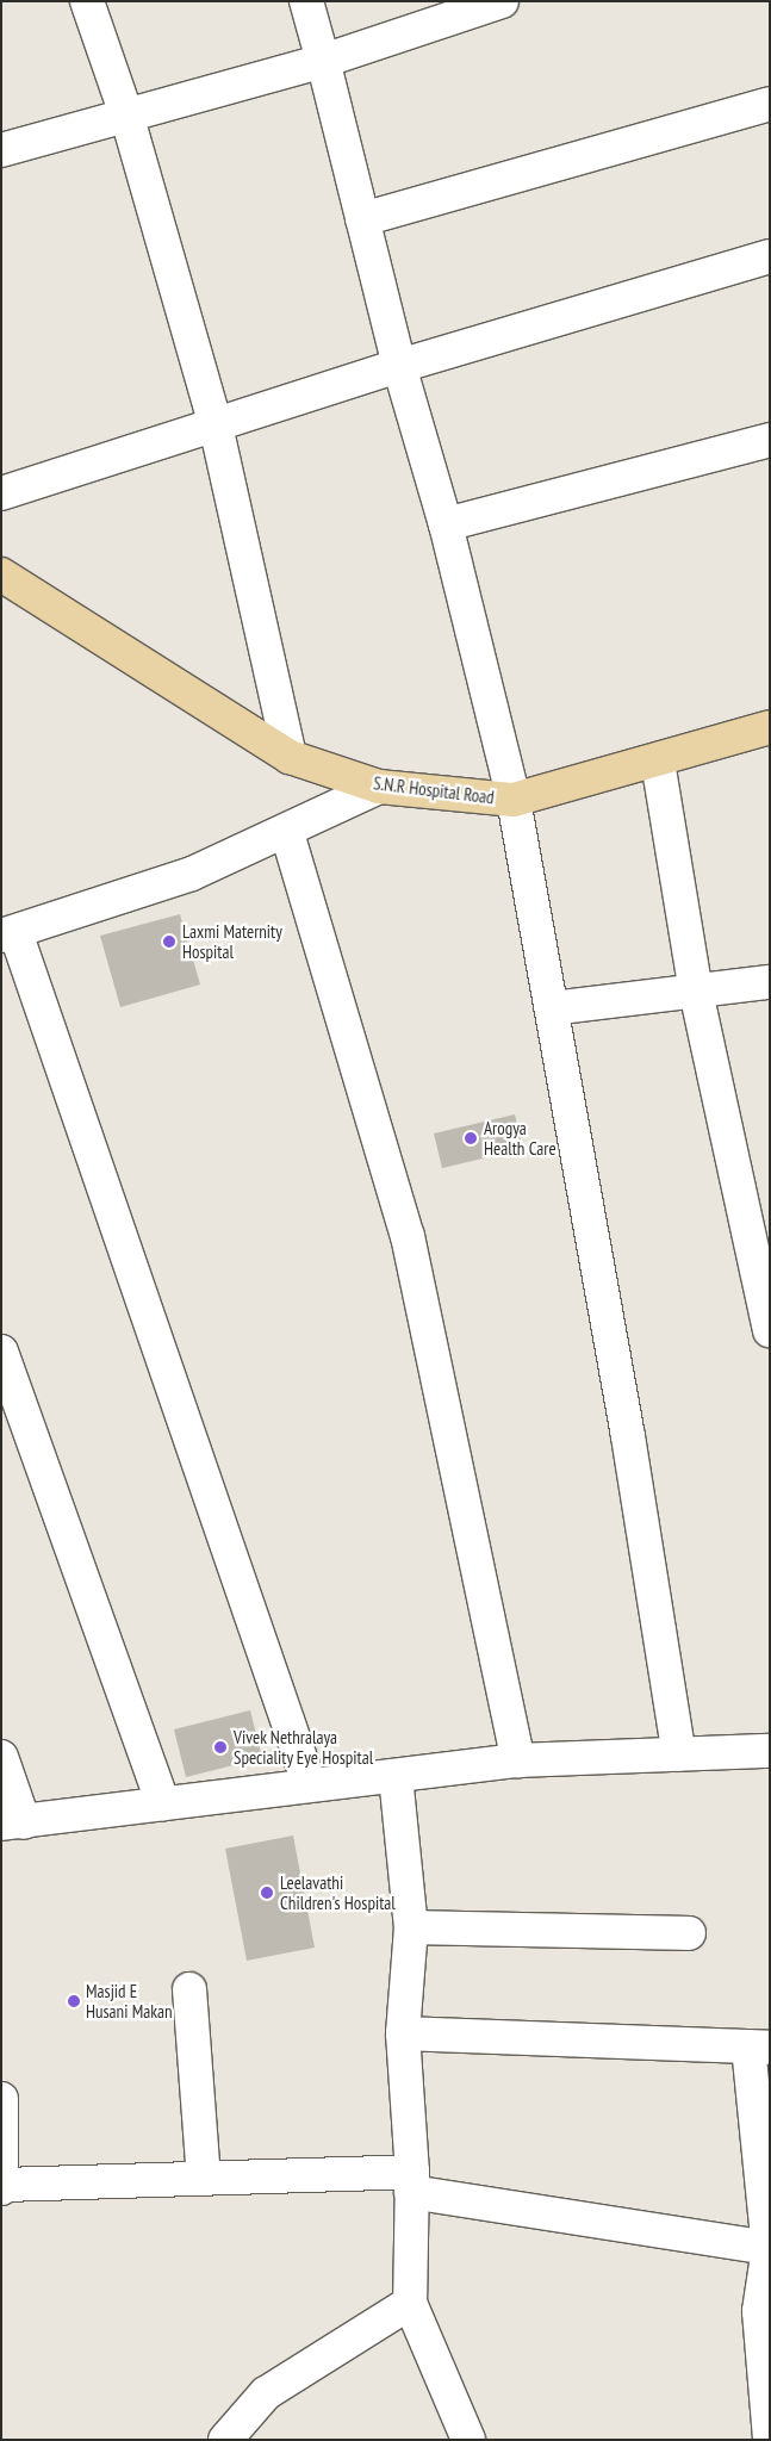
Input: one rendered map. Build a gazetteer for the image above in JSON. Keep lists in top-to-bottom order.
{
  "streets": {
    "main road": ["S.N.R Hospital Road"]
  },
  "places": [
    "Laxmi Maternity Hospital",
    "Arogya Health Care",
    "Vivek Nethralaya Speciality Eye Hospital",
    "Leelavathi Children's Hospital",
    "Masjid E Husani Makan"
  ]
}
